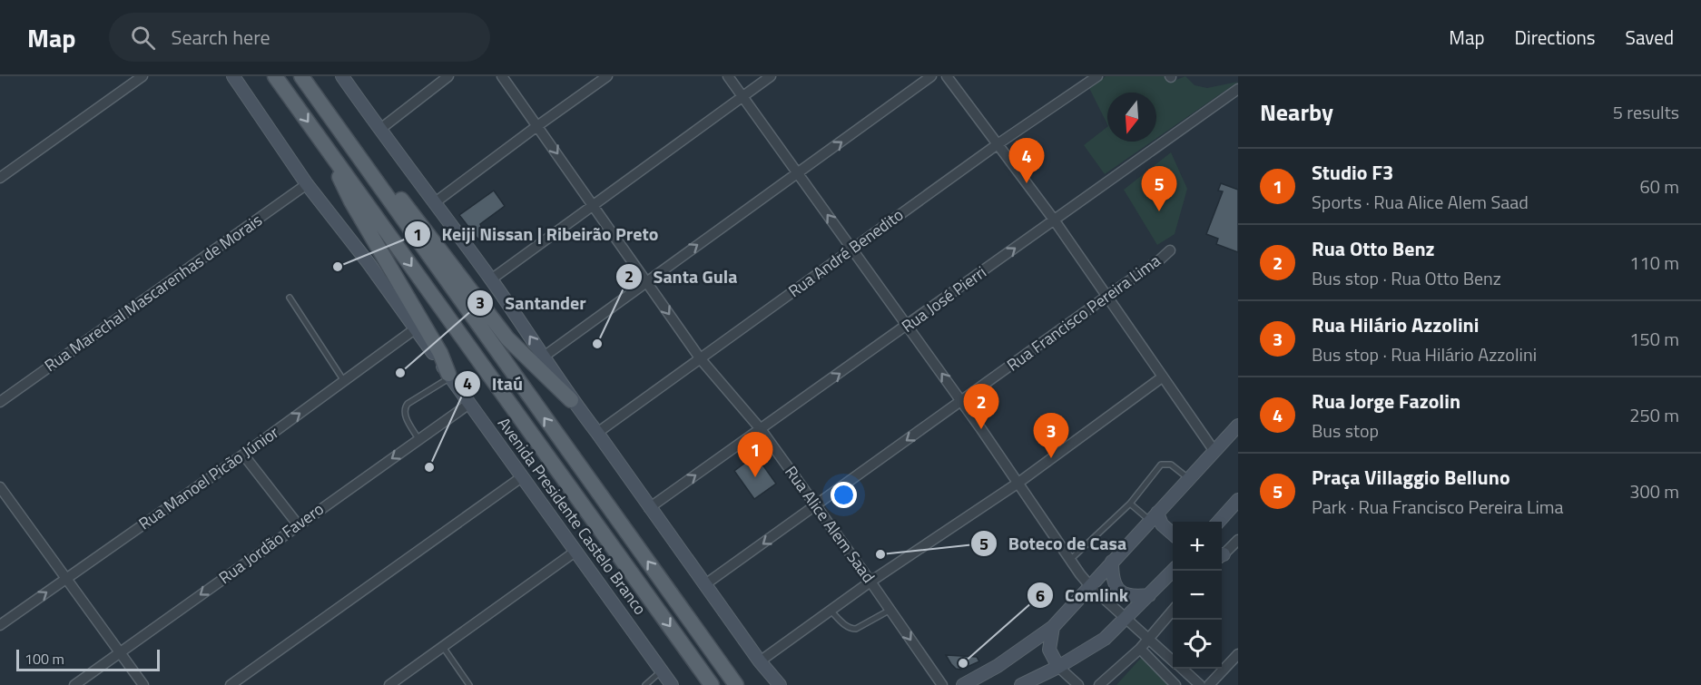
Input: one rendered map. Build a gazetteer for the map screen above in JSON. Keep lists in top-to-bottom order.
{
  "streets": {
    "main road": ["Avenida Presidente Castelo Branco"],
    "street": [
      "Rua André Benedito",
      "Rua Marechal Mascarenhas de Morais",
      "Rua José Pierri",
      "Rua Francisco Pereira Lima",
      "Rua Manoel Picão Júnior",
      "Rua Alice Alem Saad",
      "Rua Jordão Favero"
    ]
  },
  "crossings": [
    ["Rua André Benedito", "Rua Alice Alem Saad"],
    ["Rua Marechal Mascarenhas de Morais", "Avenida Presidente Castelo Branco"],
    ["Rua José Pierri", "Rua Alice Alem Saad"],
    ["Rua Francisco Pereira Lima", "Rua Alice Alem Saad"],
    ["Rua Manoel Picão Júnior", "Avenida Presidente Castelo Branco"],
    ["Avenida Presidente Castelo Branco", "Rua Jordão Favero"]
  ],
  "one_way": [
    "Rua José Pierri",
    "Rua Francisco Pereira Lima",
    "Rua Manoel Picão Júnior",
    "Rua Alice Alem Saad",
    "Rua Jordão Favero"
  ],
  "places": [
    "Keiji Nissan | Ribeirão Preto",
    "Santa Gula",
    "Santander",
    "Itaú",
    "Boteco de Casa",
    "Comlink"
  ],
  "scale_bar": "100 m",
  "north": "bottom",
  "page": {
    "header": "Map",
    "search": "Search here",
    "nav": ["Map", "Directions", "Saved"],
    "heading": ["Nearby", "5 results"],
    "pins": [
      "4",
      "5",
      "2",
      "3",
      "1"
    ],
    "list": [
      {
        "mark": "1",
        "name": "Studio F3",
        "note": "Sports · Rua Alice Alem Saad",
        "value": "60 m"
      },
      {
        "mark": "2",
        "name": "Rua Otto Benz",
        "note": "Bus stop · Rua Otto Benz",
        "value": "110 m"
      },
      {
        "mark": "3",
        "name": "Rua Hilário Azzolini",
        "note": "Bus stop · Rua Hilário Azzolini",
        "value": "150 m"
      },
      {
        "mark": "4",
        "name": "Rua Jorge Fazolin",
        "note": "Bus stop",
        "value": "250 m"
      },
      {
        "mark": "5",
        "name": "Praça Villaggio Belluno",
        "note": "Park · Rua Francisco Pereira Lima",
        "value": "300 m"
      }
    ],
    "map_buttons": ["+", "−"],
    "scale": "100 m"
  }
}
